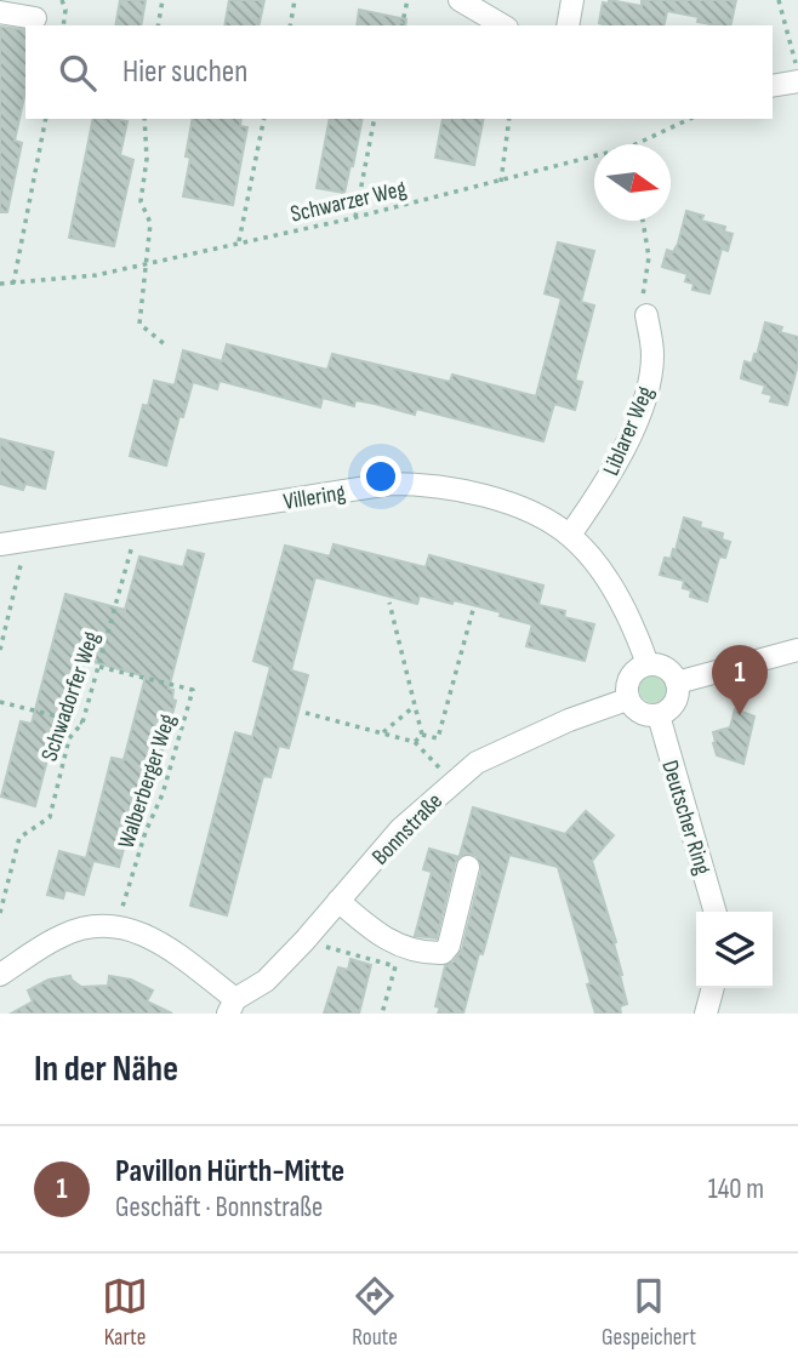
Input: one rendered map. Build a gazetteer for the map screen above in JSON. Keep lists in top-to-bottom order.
{
  "streets": {
    "street": [
      "Liblarer Weg",
      "Villering",
      "Deutscher Ring",
      "Bonnstraße"
    ],
    "path": ["Schwarzer Weg", "Schwadorfer Weg", "Walberberger Weg"]
  },
  "crossings": [
    ["Liblarer Weg", "Villering"],
    ["Villering", "Schwadorfer Weg"],
    ["Villering", "Deutscher Ring"],
    ["Villering", "Bonnstraße"],
    ["Schwadorfer Weg", "Walberberger Weg"],
    ["Deutscher Ring", "Bonnstraße"]
  ],
  "north": "right",
  "page": {
    "search": "Hier suchen",
    "pins": "1",
    "heading": "In der Nähe",
    "list": [
      {
        "mark": "1",
        "name": "Pavillon Hürth-Mitte",
        "note": "Geschäft · Bonnstraße",
        "value": "140 m"
      }
    ],
    "nav": ["Karte", "Route", "Gespeichert"]
  }
}
